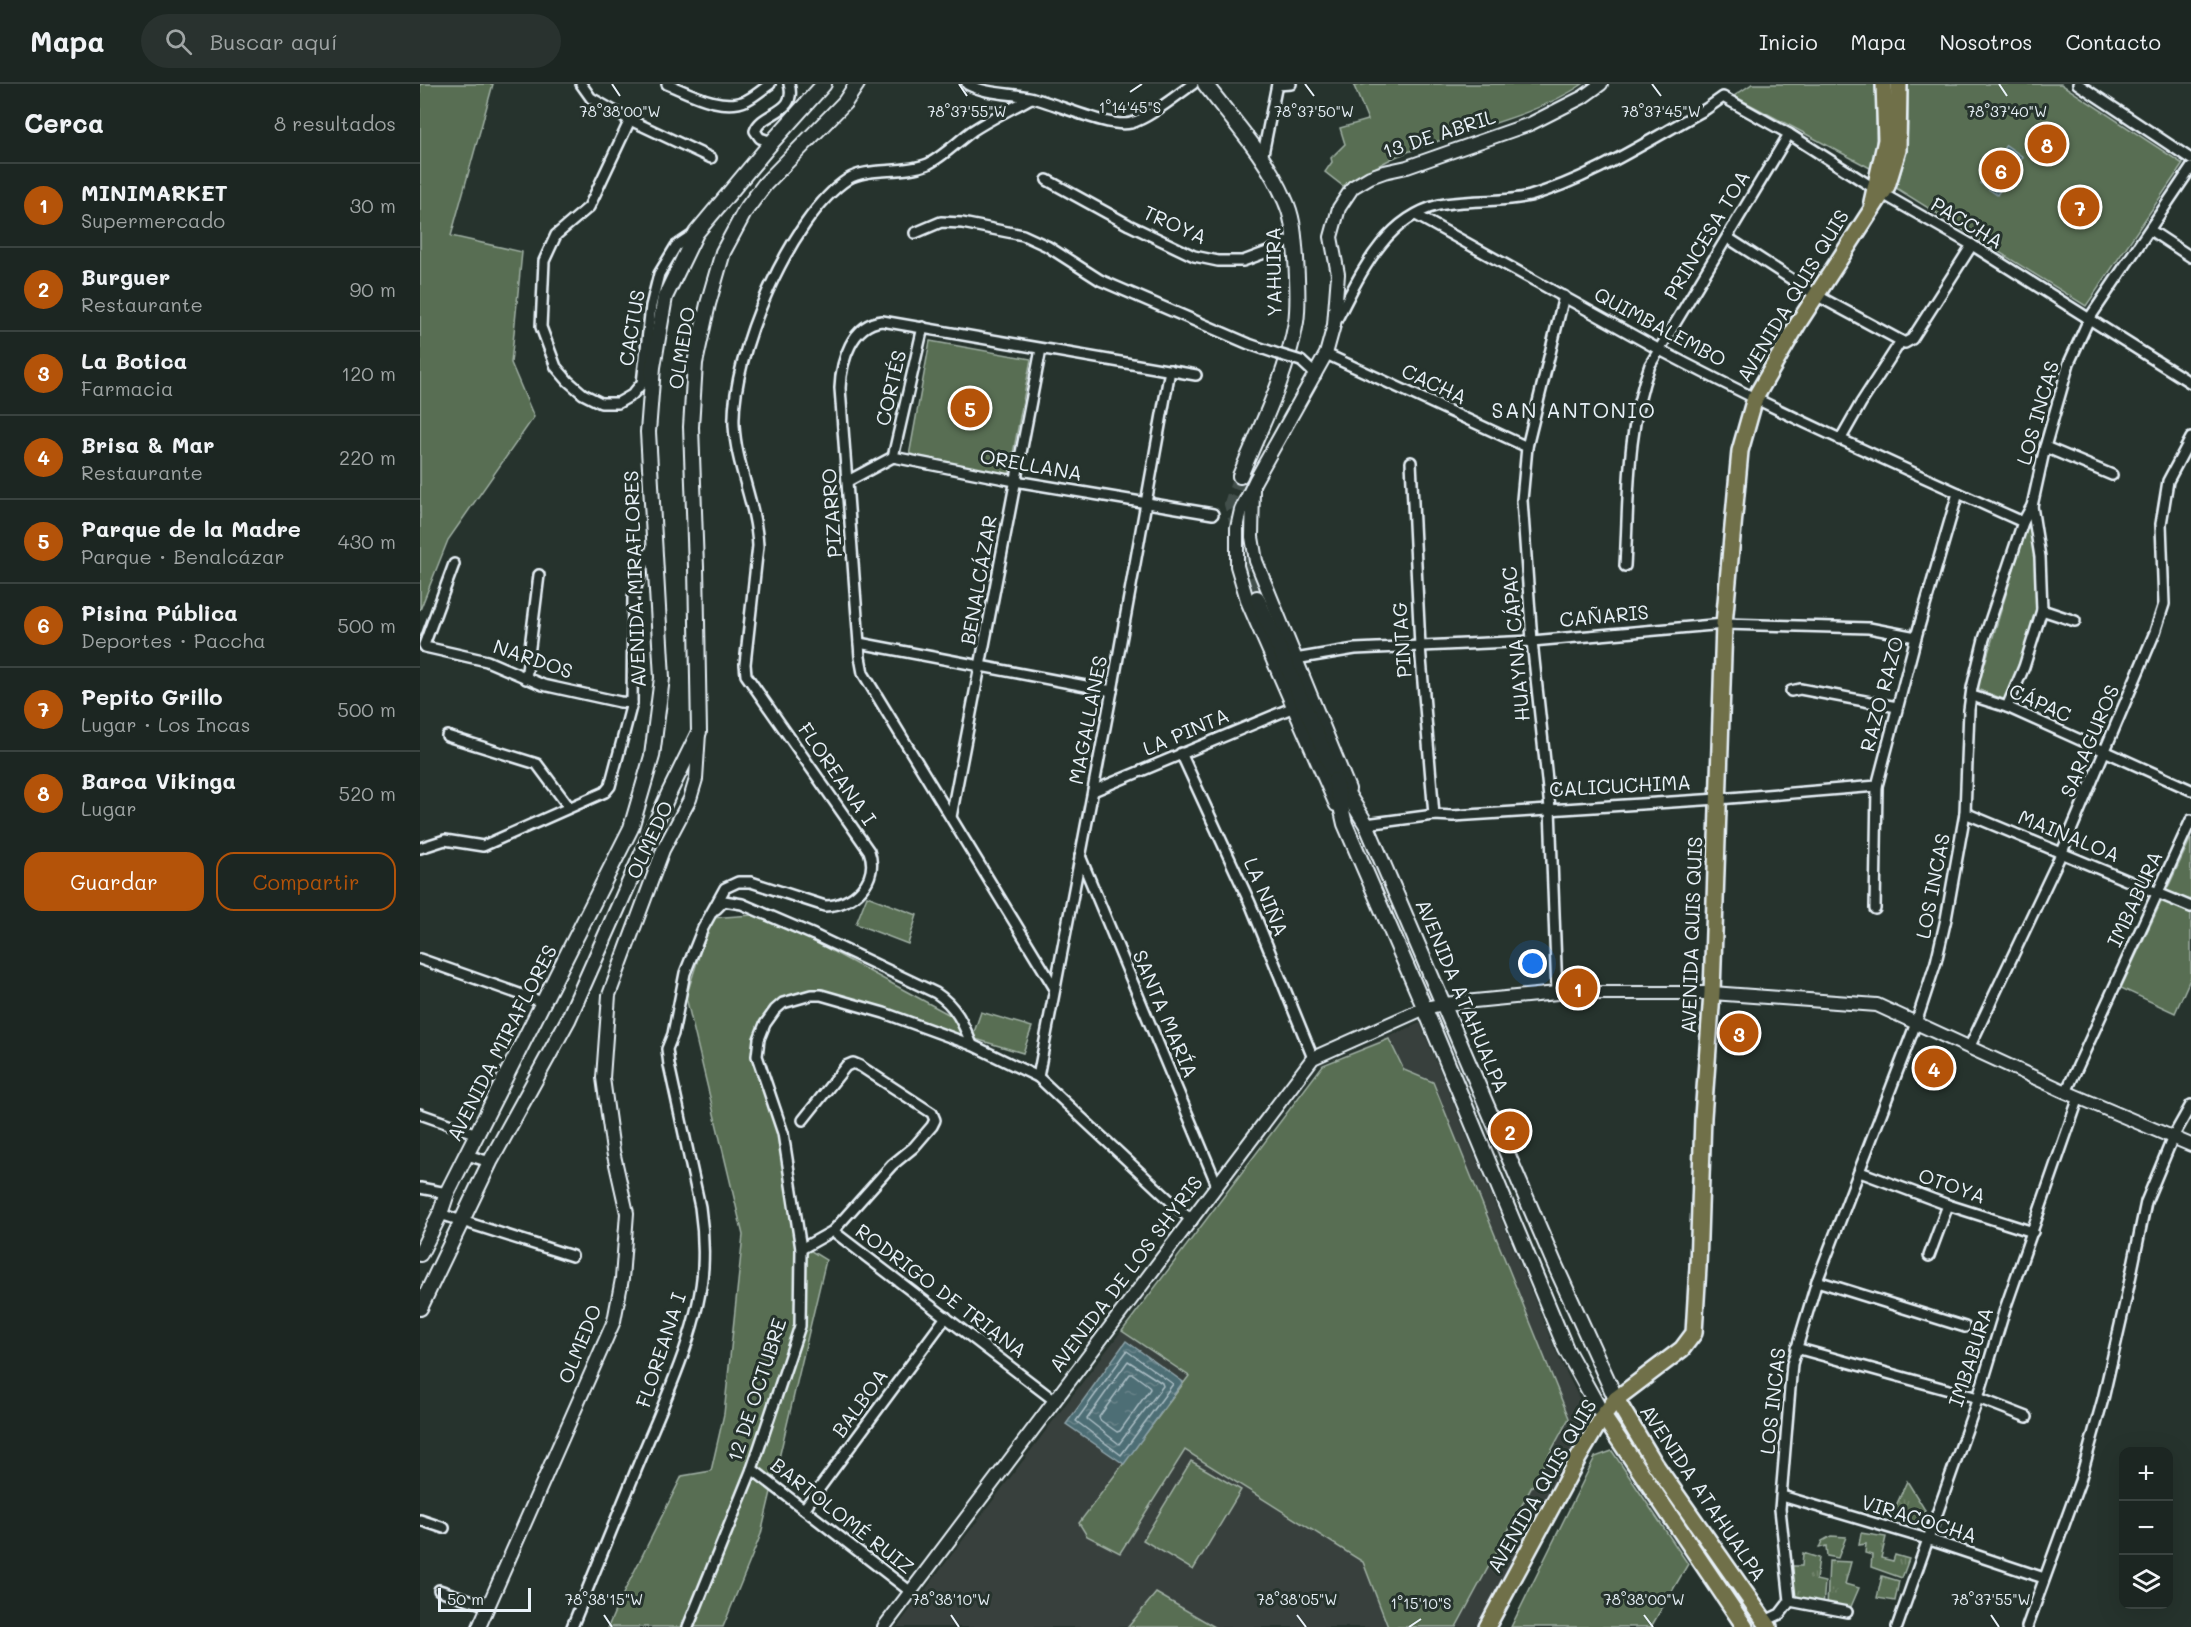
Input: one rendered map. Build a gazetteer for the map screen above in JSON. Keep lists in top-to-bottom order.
{
  "streets": {
    "main road": [
      "YAHUIRA",
      "AVENIDA QUIS QUIS",
      "OLMEDO",
      "AVENIDA MIRAFLORES",
      "AVENIDA ATAHUALPA"
    ],
    "street": [
      "13 DE ABRIL",
      "PACCHA",
      "TROYA",
      "PRINCESA TOA",
      "QUIMBALEMBO",
      "CACTUS",
      "CACHA",
      "CORTÉS",
      "LOS INCAS",
      "ORELLANA",
      "PIZARRO",
      "BENALCÁZAR",
      "CAÑARIS",
      "PINTAG",
      "HUAYNA CÁPAC",
      "NARDOS",
      "RAZO RAZO",
      "CÁPAC",
      "MAGALLANES",
      "LA PINTA",
      "SARAGUROS",
      "FLOREANA I",
      "CALICUCHIMA",
      "MAINALOA",
      "LA NIÑA",
      "IMBABURA",
      "SANTA MARÍA",
      "OTOYA",
      "AVENIDA DE LOS SHYRIS",
      "RODRIGO DE TRIANA",
      "12 DE OCTUBRE",
      "BALBOA",
      "BARTOLOMÉ RUIZ",
      "VIRACOCHA"
    ]
  },
  "crossings": [
    ["13 DE ABRIL", "AVENIDA ATAHUALPA"],
    ["PACCHA", "PRINCESA TOA"],
    ["PACCHA", "AVENIDA QUIS QUIS"],
    ["PACCHA", "QUIMBALEMBO"],
    ["PACCHA", "LOS INCAS"],
    ["TROYA", "YAHUIRA"],
    ["PRINCESA TOA", "QUIMBALEMBO"],
    ["AVENIDA QUIS QUIS", "QUIMBALEMBO"],
    ["AVENIDA QUIS QUIS", "CAÑARIS"],
    ["AVENIDA QUIS QUIS", "CALICUCHIMA"],
    ["AVENIDA QUIS QUIS", "AVENIDA ATAHUALPA"],
    ["AVENIDA QUIS QUIS", "AVENIDA DE LOS SHYRIS"],
    ["QUIMBALEMBO", "LOS INCAS"],
    ["QUIMBALEMBO", "HUAYNA CÁPAC"],
    ["QUIMBALEMBO", "RAZO RAZO"],
    ["CACTUS", "AVENIDA MIRAFLORES"],
    ["CACHA", "HUAYNA CÁPAC"],
    ["CACHA", "AVENIDA ATAHUALPA"],
    ["CORTÉS", "ORELLANA"],
    ["CORTÉS", "PIZARRO"],
    ["LOS INCAS", "CÁPAC"],
    ["LOS INCAS", "MAINALOA"],
    ["LOS INCAS", "OTOYA"],
    ["LOS INCAS", "AVENIDA DE LOS SHYRIS"],
    ["LOS INCAS", "VIRACOCHA"],
    ["ORELLANA", "BENALCÁZAR"],
    ["ORELLANA", "MAGALLANES"],
    ["PIZARRO", "BENALCÁZAR"],
    ["PIZARRO", "MAGALLANES"],
    ["CAÑARIS", "PINTAG"],
    ["CAÑARIS", "HUAYNA CÁPAC"],
    ["CAÑARIS", "RAZO RAZO"],
    ["CAÑARIS", "AVENIDA ATAHUALPA"],
    ["PINTAG", "CALICUCHIMA"],
    ["HUAYNA CÁPAC", "CALICUCHIMA"],
    ["HUAYNA CÁPAC", "AVENIDA DE LOS SHYRIS"],
    ["RAZO RAZO", "CALICUCHIMA"],
    ["CÁPAC", "SARAGUROS"],
    ["MAGALLANES", "LA PINTA"],
    ["MAGALLANES", "SANTA MARÍA"],
    ["MAGALLANES", "12 DE OCTUBRE"],
    ["LA PINTA", "LA NIÑA"],
    ["LA PINTA", "AVENIDA ATAHUALPA"],
    ["SARAGUROS", "MAINALOA"],
    ["SARAGUROS", "AVENIDA DE LOS SHYRIS"],
    ["CALICUCHIMA", "AVENIDA ATAHUALPA"],
    ["MAINALOA", "IMBABURA"],
    ["LA NIÑA", "AVENIDA DE LOS SHYRIS"],
    ["IMBABURA", "OTOYA"],
    ["IMBABURA", "AVENIDA DE LOS SHYRIS"],
    ["IMBABURA", "VIRACOCHA"],
    ["AVENIDA ATAHUALPA", "AVENIDA DE LOS SHYRIS"],
    ["SANTA MARÍA", "AVENIDA DE LOS SHYRIS"],
    ["AVENIDA DE LOS SHYRIS", "RODRIGO DE TRIANA"],
    ["AVENIDA DE LOS SHYRIS", "12 DE OCTUBRE"],
    ["AVENIDA DE LOS SHYRIS", "BARTOLOMÉ RUIZ"],
    ["RODRIGO DE TRIANA", "BALBOA"],
    ["12 DE OCTUBRE", "BARTOLOMÉ RUIZ"],
    ["BALBOA", "BARTOLOMÉ RUIZ"]
  ],
  "districts": ["SAN ANTONIO"],
  "scale_bar": "50 m",
  "page": {
    "header": "Mapa",
    "search": "Buscar aquí",
    "nav": [
      "Inicio",
      "Mapa",
      "Nosotros",
      "Contacto"
    ],
    "heading": ["Cerca", "8 resultados"],
    "pins": [
      "8",
      "6",
      "7",
      "5",
      "1",
      "3",
      "4",
      "2"
    ],
    "list": [
      {
        "mark": "1",
        "name": "MINIMARKET",
        "note": "Supermercado",
        "value": "30 m"
      },
      {
        "mark": "2",
        "name": "Burguer",
        "note": "Restaurante",
        "value": "90 m"
      },
      {
        "mark": "3",
        "name": "La Botica",
        "note": "Farmacia",
        "value": "120 m"
      },
      {
        "mark": "4",
        "name": "Brisa & Mar",
        "note": "Restaurante",
        "value": "220 m"
      },
      {
        "mark": "5",
        "name": "Parque de la Madre",
        "note": "Parque · Benalcázar",
        "value": "430 m"
      },
      {
        "mark": "6",
        "name": "Pisina Pública",
        "note": "Deportes · Paccha",
        "value": "500 m"
      },
      {
        "mark": "7",
        "name": "Pepito Grillo",
        "note": "Lugar · Los Incas",
        "value": "500 m"
      },
      {
        "mark": "8",
        "name": "Barca Vikinga",
        "note": "Lugar",
        "value": "520 m"
      }
    ],
    "buttons": ["Guardar", "Compartir"],
    "map_buttons": ["+", "−"],
    "scale": "50 m"
  },
  "coordinates": [
    "1°14'45\"S",
    "78°37'40\"W",
    "78°38'00\"W",
    "78°37'55\"W",
    "78°37'50\"W",
    "78°37'45\"W",
    "78°38'15\"W",
    "78°38'10\"W",
    "78°38'05\"W",
    "1°15'10\"S"
  ]
}
